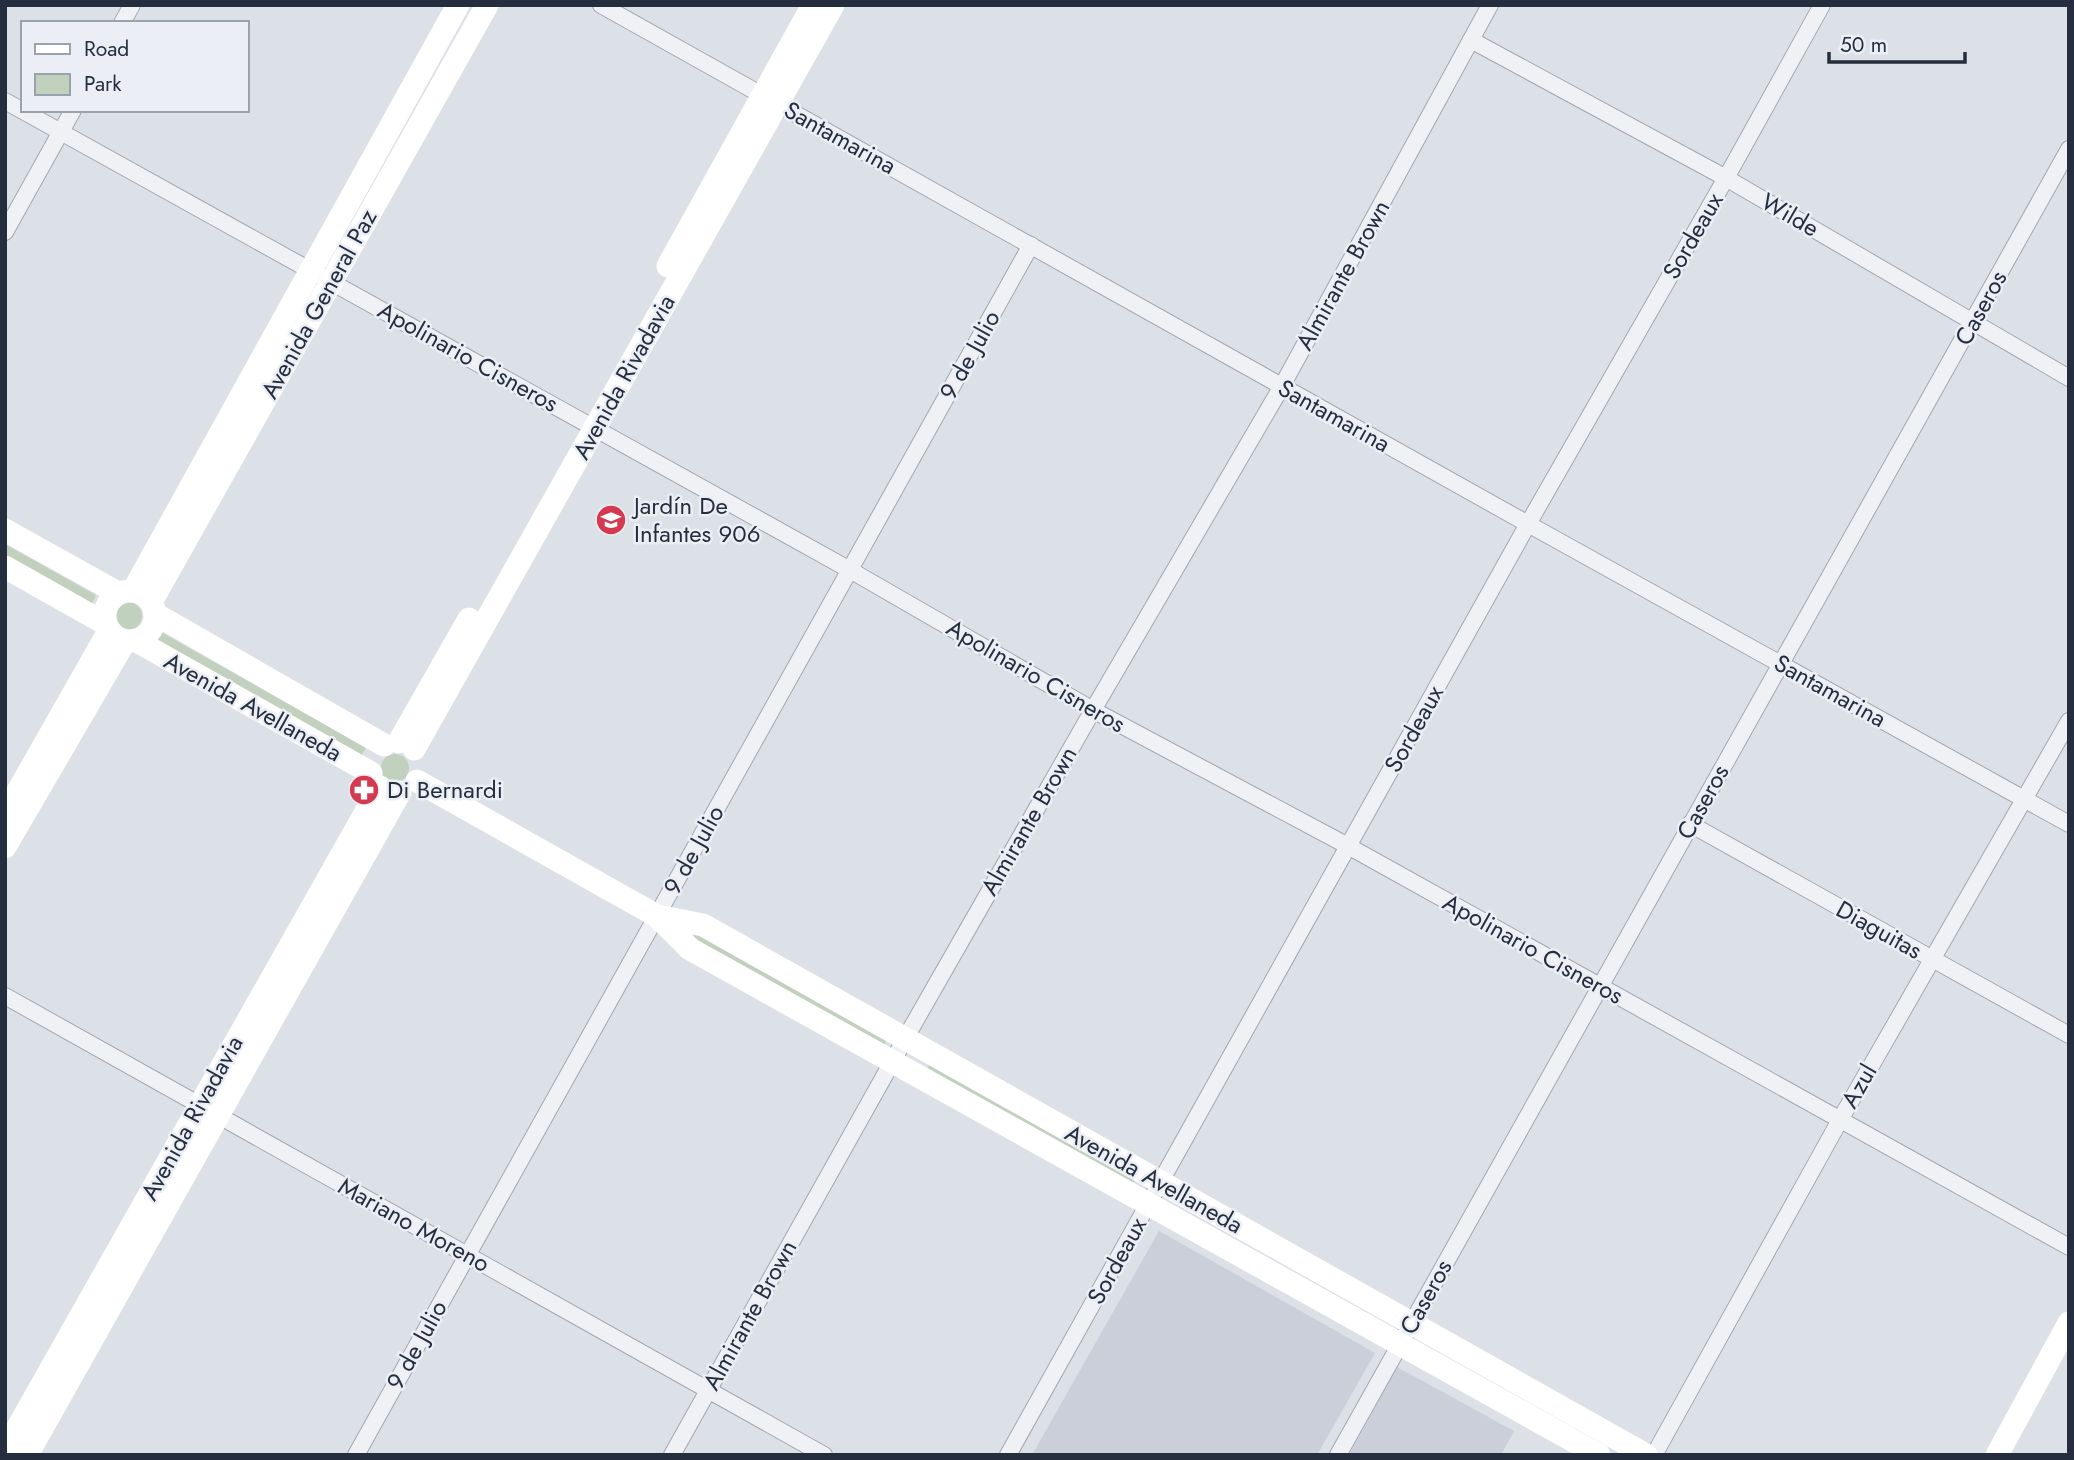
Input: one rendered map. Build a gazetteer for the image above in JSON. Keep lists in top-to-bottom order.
{
  "streets": {
    "main road": ["Avenida General Paz", "Avenida Rivadavia", "Avenida Avellaneda"],
    "street": [
      "Santamarina",
      "Wilde",
      "Sordeaux",
      "Almirante Brown",
      "Caseros",
      "9 de Julio",
      "Apolinario Cisneros",
      "Diaguitas",
      "Azul",
      "Mariano Moreno"
    ]
  },
  "crossings": [
    ["Santamarina", "Sordeaux"],
    ["Santamarina", "Almirante Brown"],
    ["Santamarina", "Caseros"],
    ["Santamarina", "9 de Julio"],
    ["Santamarina", "Avenida Rivadavia"],
    ["Santamarina", "Azul"],
    ["Wilde", "Sordeaux"],
    ["Wilde", "Almirante Brown"],
    ["Wilde", "Caseros"],
    ["Sordeaux", "Apolinario Cisneros"],
    ["Sordeaux", "Avenida Avellaneda"],
    ["Almirante Brown", "Apolinario Cisneros"],
    ["Almirante Brown", "Avenida Avellaneda"],
    ["Almirante Brown", "Mariano Moreno"],
    ["Avenida General Paz", "Apolinario Cisneros"],
    ["Avenida General Paz", "Avenida Avellaneda"],
    ["Caseros", "Apolinario Cisneros"],
    ["Caseros", "Avenida Avellaneda"],
    ["Caseros", "Diaguitas"],
    ["9 de Julio", "Apolinario Cisneros"],
    ["9 de Julio", "Avenida Avellaneda"],
    ["9 de Julio", "Mariano Moreno"],
    ["Apolinario Cisneros", "Avenida Rivadavia"],
    ["Apolinario Cisneros", "Azul"],
    ["Avenida Rivadavia", "Avenida Avellaneda"],
    ["Avenida Rivadavia", "Mariano Moreno"],
    ["Diaguitas", "Azul"]
  ],
  "places": {
    "school or university": ["Jardín De Infantes 906"],
    "pharmacy": ["Di Bernardi"]
  },
  "legend": ["Road", "Park"],
  "scale_bar": "50 m"
}
